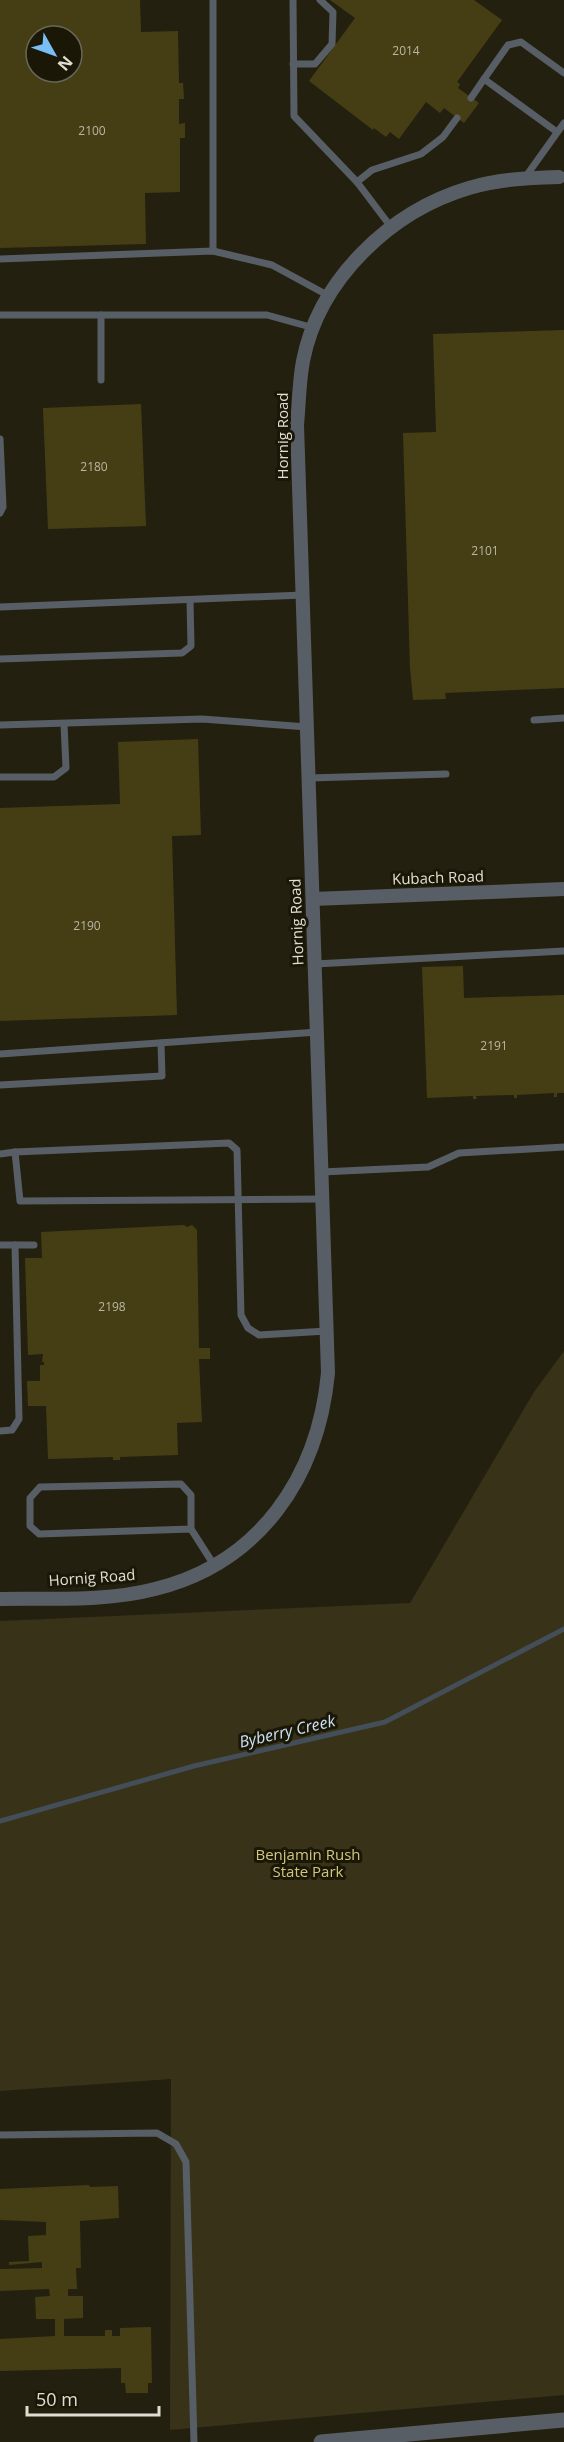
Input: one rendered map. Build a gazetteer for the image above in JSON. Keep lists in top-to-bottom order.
{
  "streets": {
    "street": ["Hornig Road", "Kubach Road"]
  },
  "crossings": [
    ["Hornig Road", "Kubach Road"]
  ],
  "water": ["Byberry Creek"],
  "parks": ["Benjamin Rush State Park"],
  "house_numbers": [
    "2014",
    "2100",
    "2180",
    "2101",
    "2190",
    "2191",
    "2198"
  ],
  "scale_bar": "50 m",
  "north": "bottom right"
}
